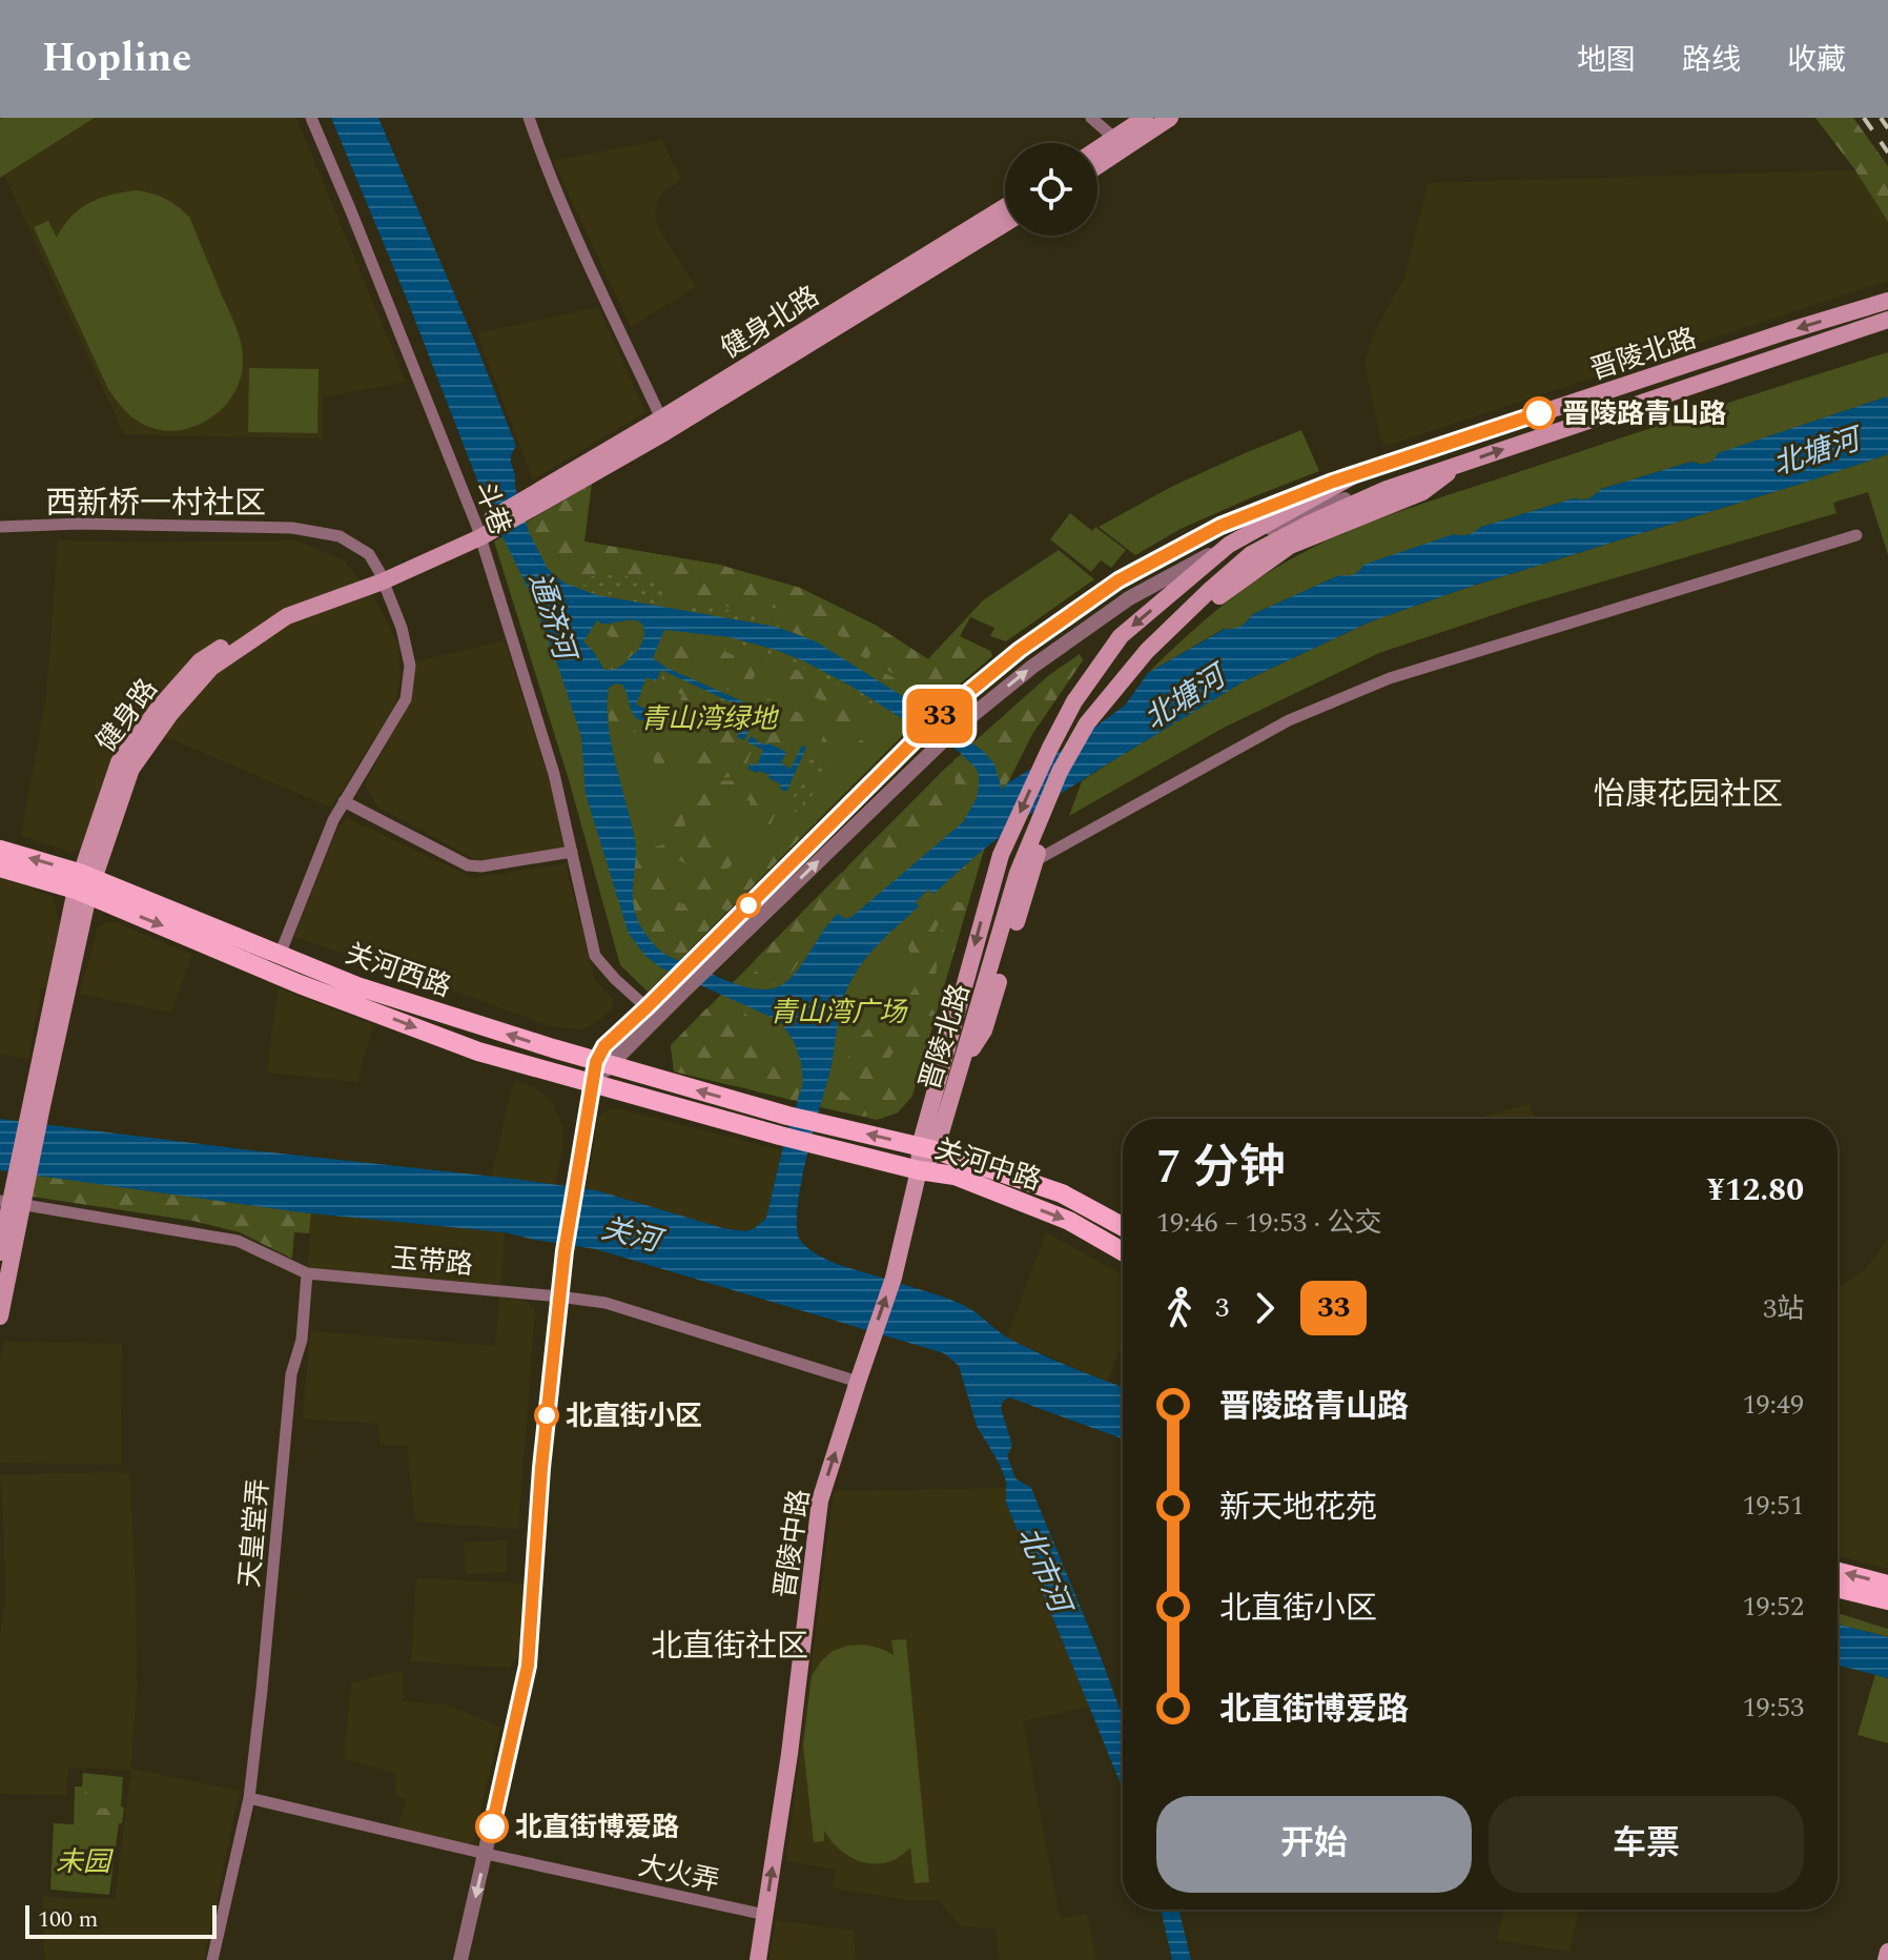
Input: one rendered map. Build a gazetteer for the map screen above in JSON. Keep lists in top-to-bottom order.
{
  "streets": {
    "main road": [
      "健身北路",
      "晋陵北路",
      "健身路",
      "关河西路",
      "关河中路",
      "晋陵中路"
    ],
    "street": [
      "斗巷",
      "玉带路",
      "天皇堂弄",
      "大火弄"
    ]
  },
  "crossings": [
    ["健身北路", "健身路"],
    ["晋陵北路", "关河中路"],
    ["晋陵北路", "晋陵中路"],
    ["斗巷", "健身路"],
    ["健身路", "关河西路"],
    ["健身路", "玉带路"],
    ["关河西路", "关河中路"],
    ["关河中路", "晋陵中路"],
    ["玉带路", "天皇堂弄"],
    ["玉带路", "晋陵中路"],
    ["晋陵中路", "大火弄"]
  ],
  "one_way": ["晋陵中路"],
  "districts": ["西新桥一村社区", "怡康花园社区", "北直街社区"],
  "water": [
    "北塘河",
    "通济河",
    "关河",
    "北市河"
  ],
  "parks": ["青山湾绿地", "青山湾广场", "未园"],
  "places": ["晋陵路青山路", "北直街小区", "北直街博爱路"],
  "lines": ["bus line 33"],
  "scale_bar": "100 m",
  "page": {
    "header": "Hopline",
    "nav": ["地图", "路线", "收藏"],
    "on_map": "33",
    "heading": ["7 分钟", "19:46 – 19:53 · 公交", "¥12.80"],
    "legs": ["3", "33", "3站"],
    "list": [
      {
        "name": "晋陵路青山路",
        "value": "19:49"
      },
      {
        "name": "新天地花苑",
        "value": "19:51"
      },
      {
        "name": "北直街小区",
        "value": "19:52"
      },
      {
        "name": "北直街博爱路",
        "value": "19:53"
      }
    ],
    "buttons": ["开始", "车票"],
    "scale": "100 m"
  }
}
